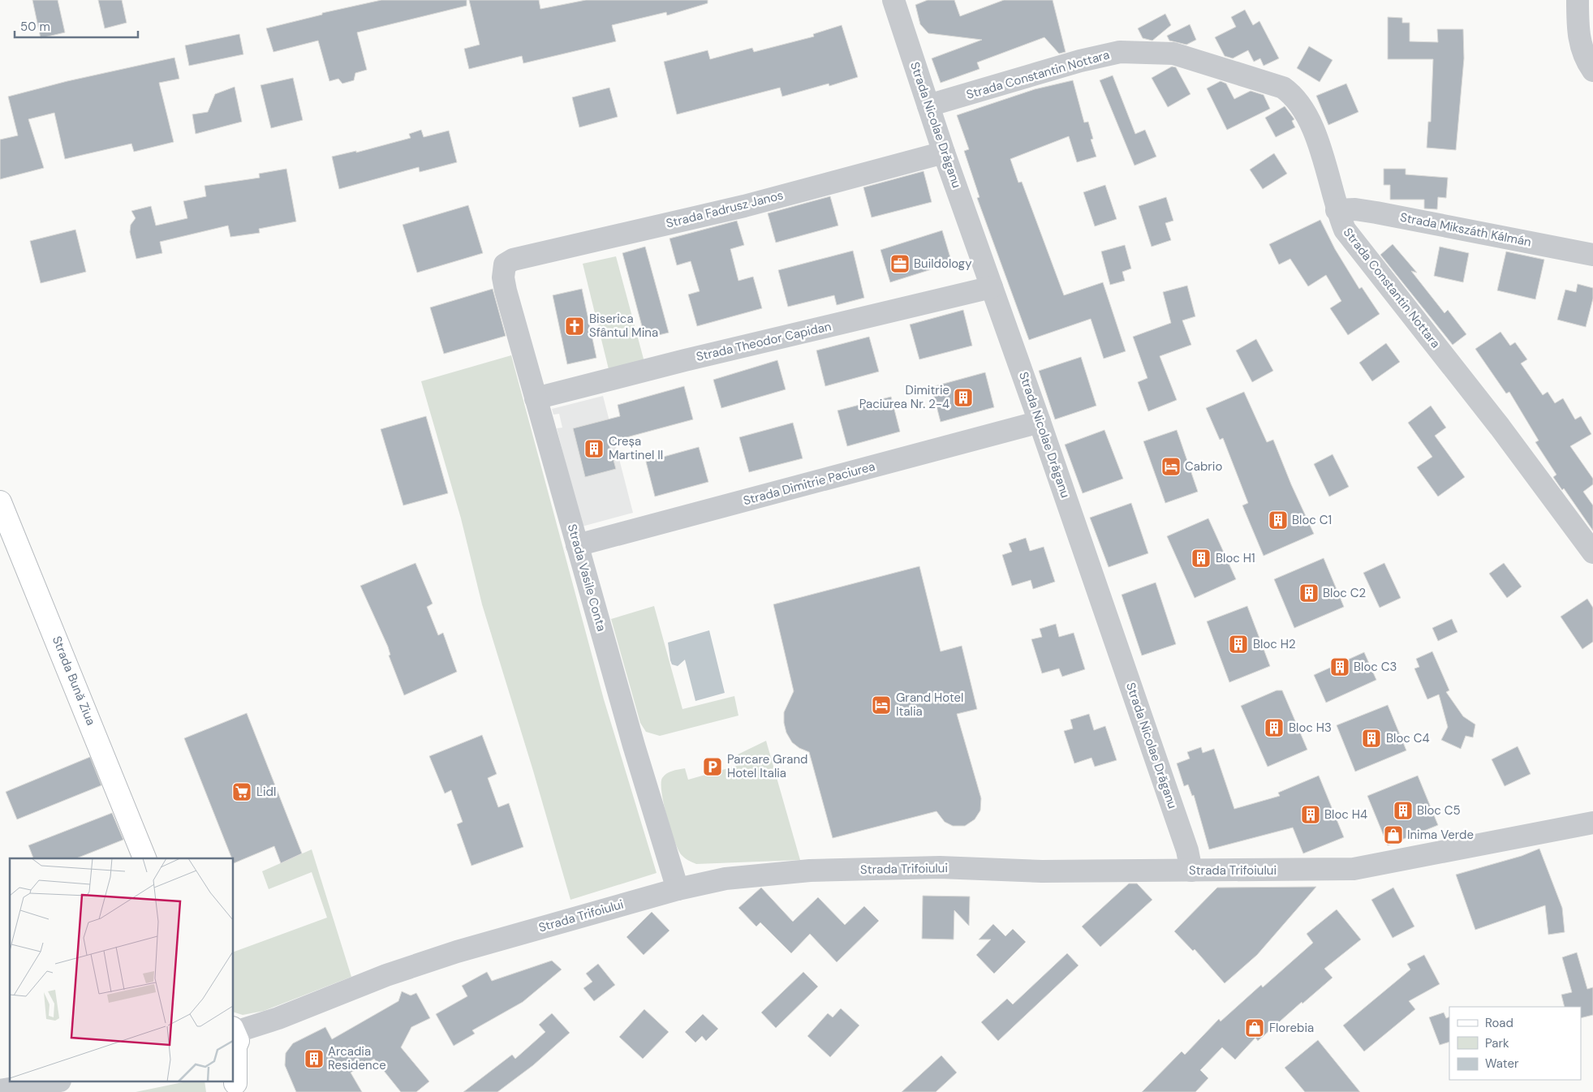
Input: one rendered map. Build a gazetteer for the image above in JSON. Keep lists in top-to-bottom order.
{
  "streets": {
    "main road": ["Strada Bună Ziua"],
    "street": [
      "Strada Constantin Nottara",
      "Strada Nicolae Drăganu",
      "Strada Fadrusz Janos",
      "Strada Mikszáth Kálmán",
      "Strada Theodor Capidan",
      "Strada Dimitrie Paciurea",
      "Strada Vasile Conta",
      "Strada Trifoiului"
    ]
  },
  "crossings": [
    ["Strada Constantin Nottara", "Strada Nicolae Drăganu"],
    ["Strada Constantin Nottara", "Strada Mikszáth Kálmán"],
    ["Strada Nicolae Drăganu", "Strada Fadrusz Janos"],
    ["Strada Nicolae Drăganu", "Strada Theodor Capidan"],
    ["Strada Nicolae Drăganu", "Strada Dimitrie Paciurea"],
    ["Strada Nicolae Drăganu", "Strada Trifoiului"],
    ["Strada Fadrusz Janos", "Strada Vasile Conta"],
    ["Strada Theodor Capidan", "Strada Vasile Conta"],
    ["Strada Dimitrie Paciurea", "Strada Vasile Conta"],
    ["Strada Vasile Conta", "Strada Trifoiului"]
  ],
  "places": {
    "office": ["Buildology"],
    "church": ["Biserica Sfântul Mina"],
    "building": [
      "Dimitrie Paciurea Nr. 2-4",
      "Creșa Martinel II",
      "Bloc C1",
      "Bloc H1",
      "Bloc C2",
      "Bloc H2",
      "Bloc C3",
      "Bloc H3",
      "Bloc C4",
      "Bloc C5",
      "Bloc H4",
      "Arcadia Residence"
    ],
    "hotel": ["Cabrio", "Grand Hotel Italia"],
    "parking": ["Parcare Grand Hotel Italia"],
    "supermarket": ["Lidl"],
    "shop": ["Inima Verde", "Florebia"]
  },
  "legend": ["Road", "Park", "Water"],
  "scale_bar": "50 m"
}
